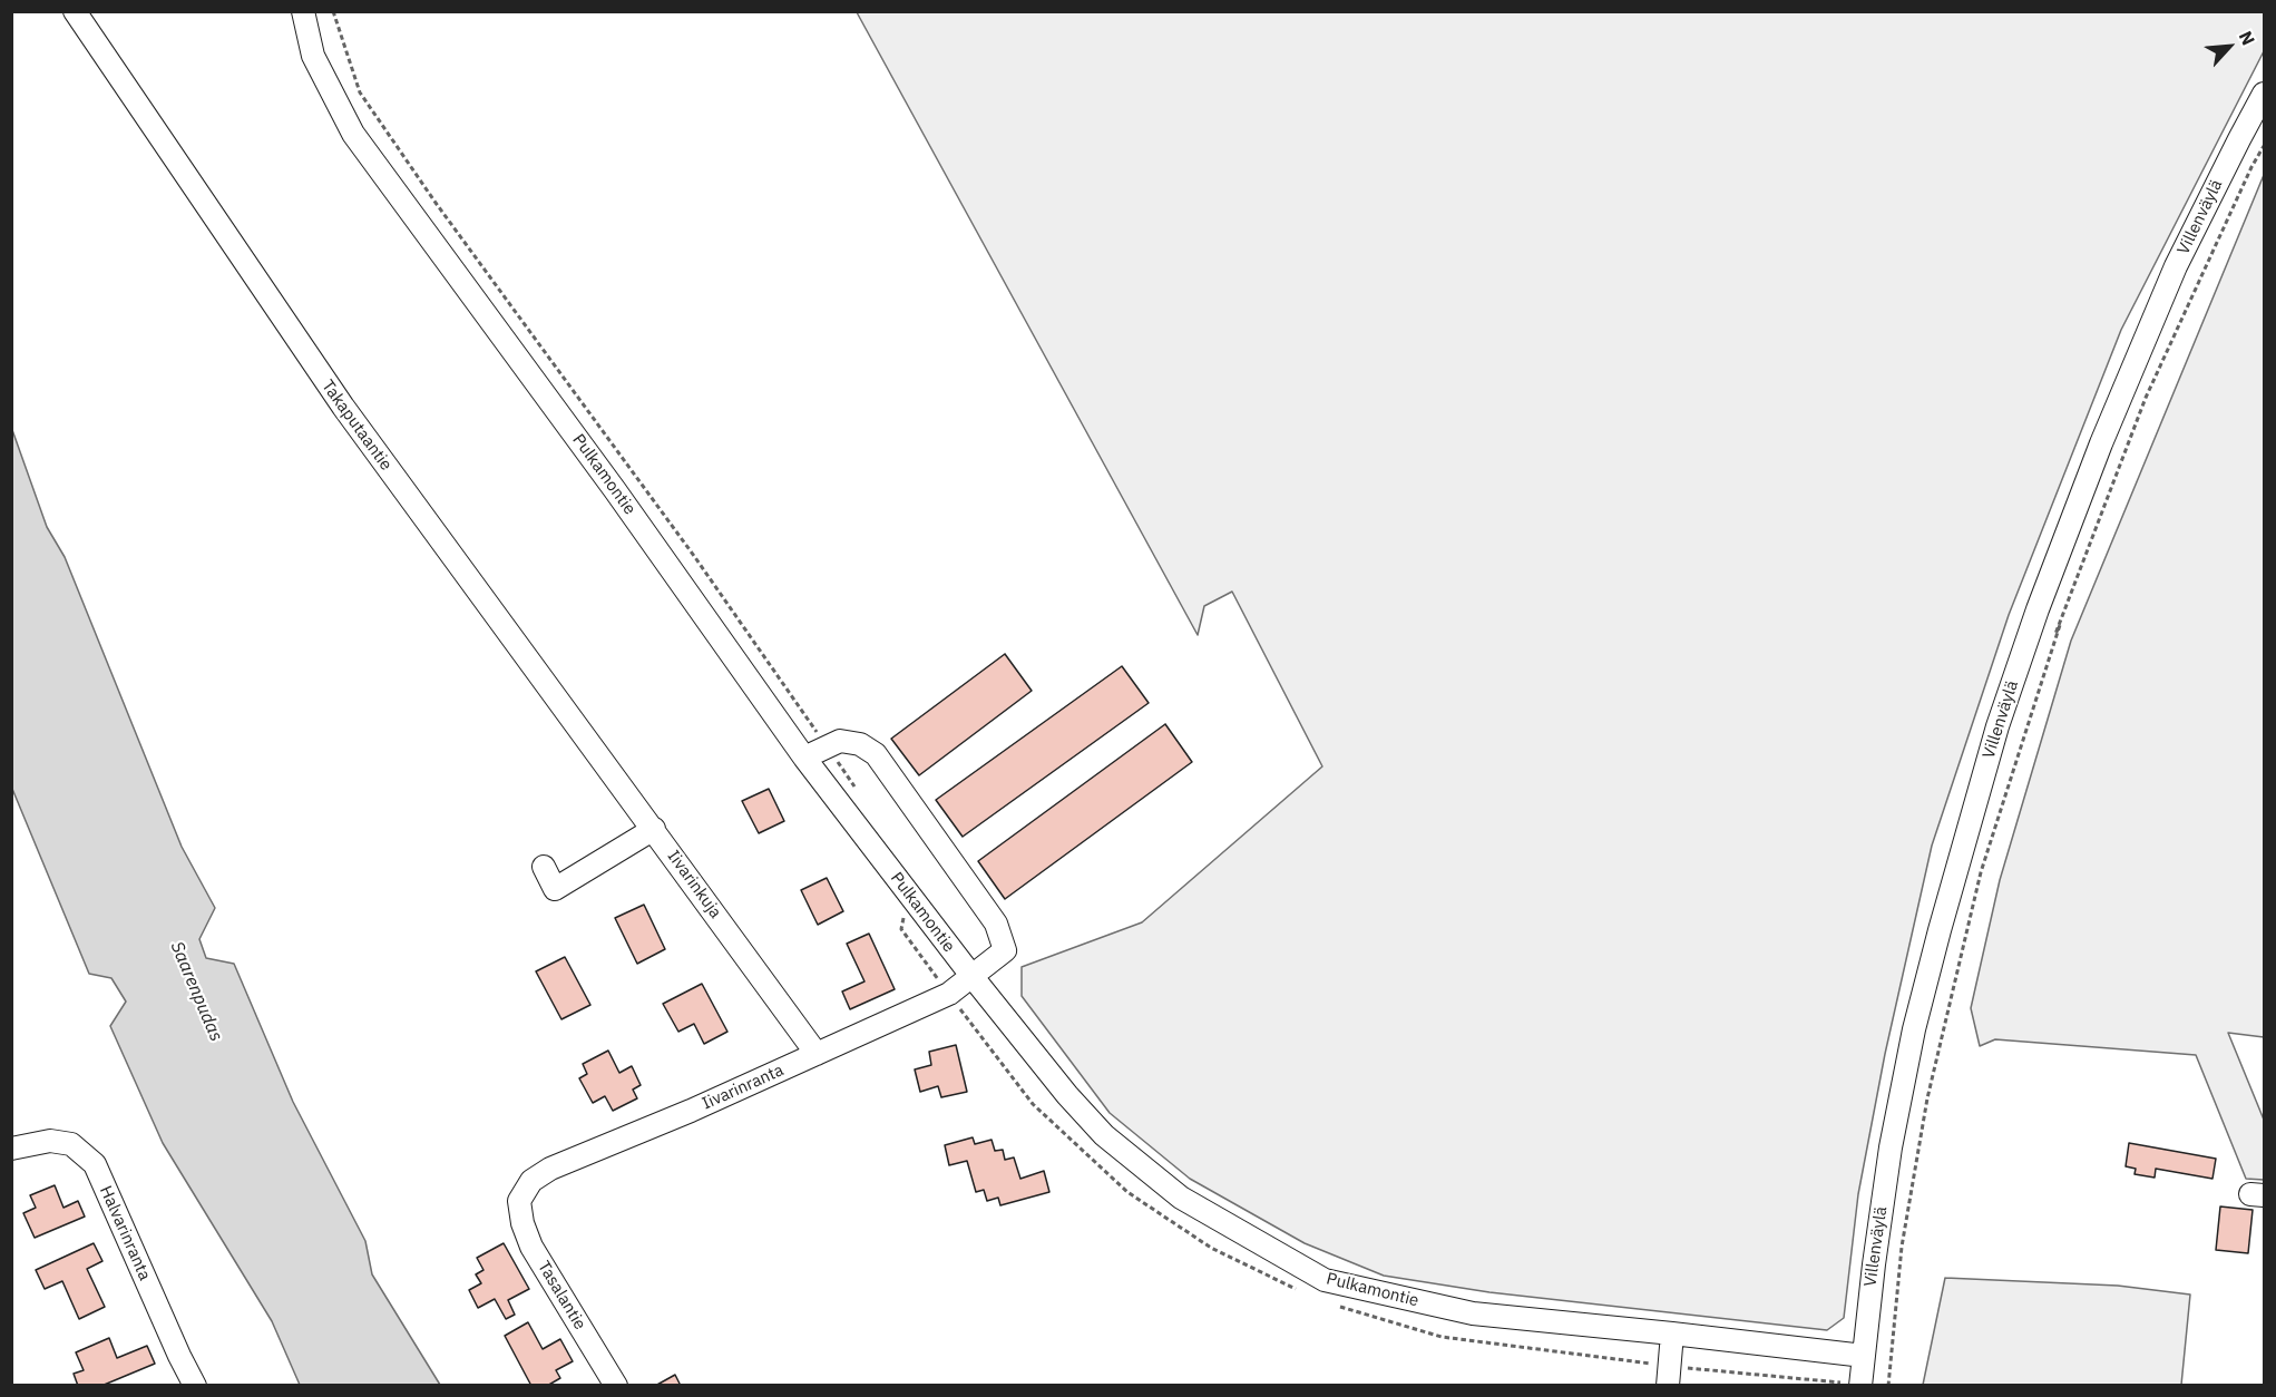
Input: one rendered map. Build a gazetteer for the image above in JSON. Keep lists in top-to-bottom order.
{
  "streets": {
    "street": [
      "Villenväylä",
      "Takaputaantie",
      "Pulkamontie",
      "Iivarinkuja",
      "Iivarinranta",
      "Halvarinranta",
      "Tasalantie"
    ]
  },
  "crossings": [
    ["Villenväylä", "Pulkamontie"],
    ["Takaputaantie", "Iivarinkuja"],
    ["Pulkamontie", "Iivarinranta"],
    ["Iivarinkuja", "Iivarinranta"],
    ["Iivarinranta", "Tasalantie"]
  ],
  "water": ["Saarenpudas"],
  "north": "top right"
}
